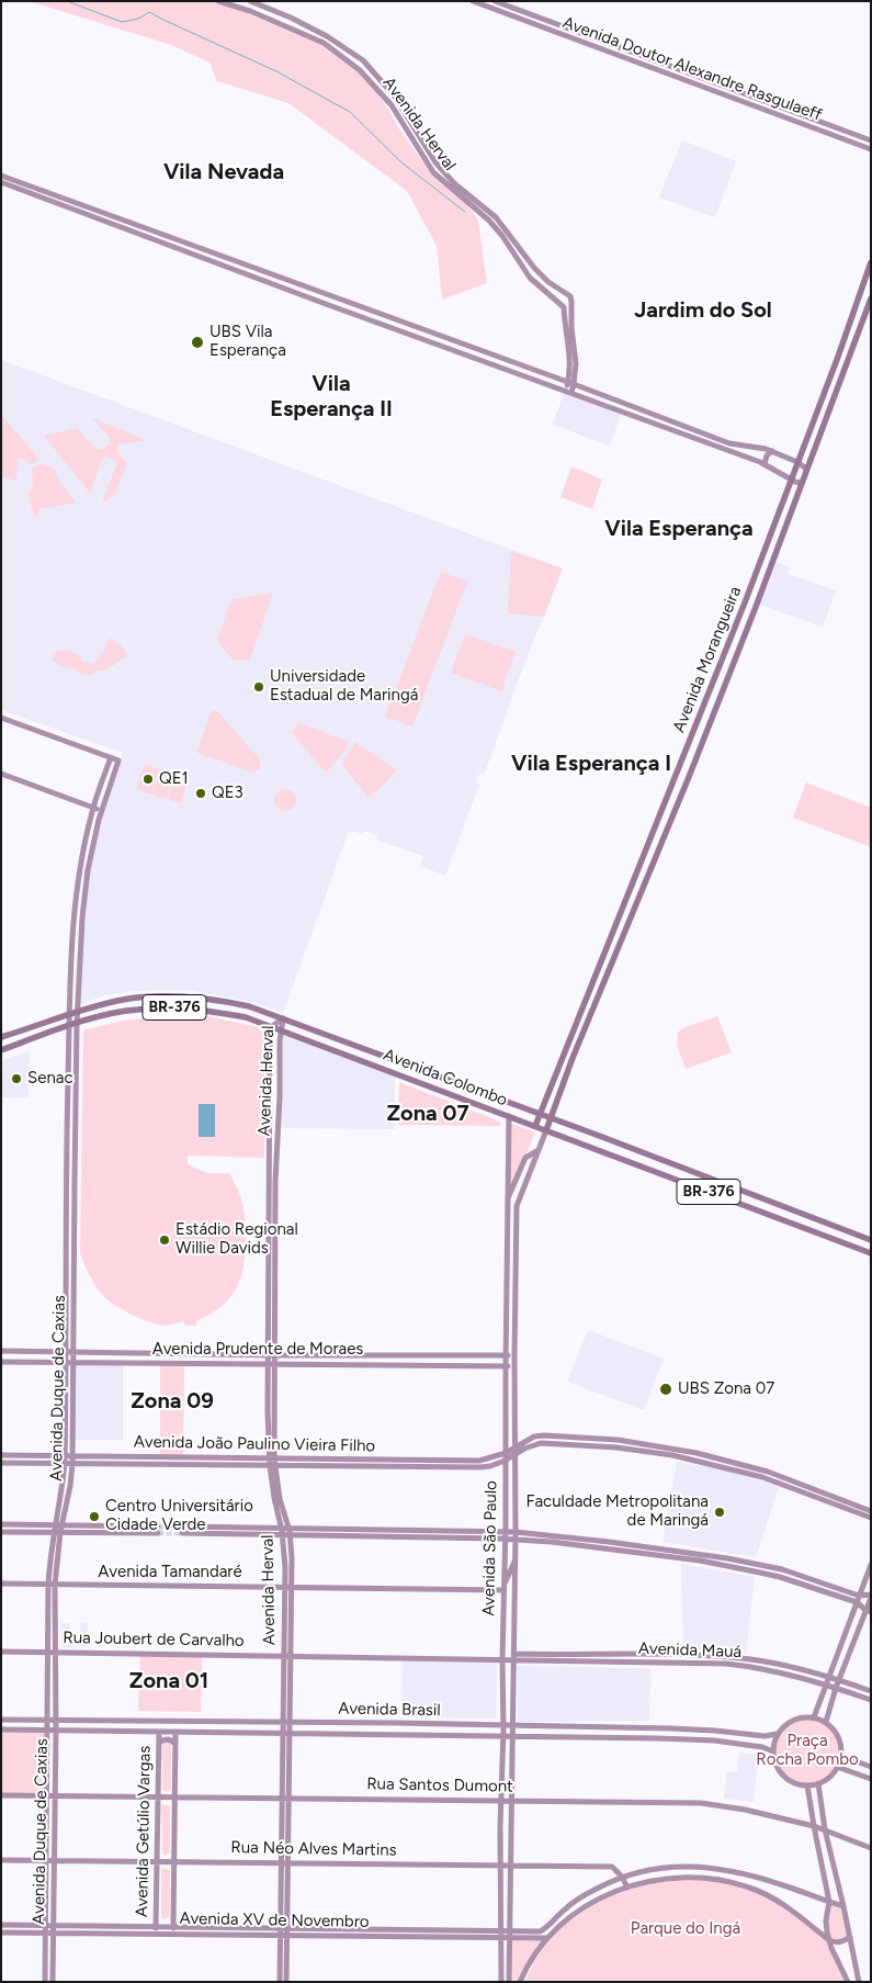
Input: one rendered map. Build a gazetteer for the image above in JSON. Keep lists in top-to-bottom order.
{
  "streets": {
    "main road": [
      "Avenida Doutor Alexandre Rasgulaeff",
      "Avenida Herval",
      "Avenida Morangueira",
      "BR-376",
      "Avenida Colombo",
      "Avenida Prudente de Moraes",
      "Avenida Duque de Caxias",
      "Avenida João Paulino Vieira Filho",
      "Avenida São Paulo",
      "Avenida Tamandaré",
      "Rua Joubert de Carvalho",
      "Avenida Mauá",
      "Avenida Brasil",
      "Rua Santos Dumont",
      "Avenida Getúlio Vargas",
      "Rua Néo Alves Martins",
      "Avenida XV de Novembro"
    ]
  },
  "crossings": [
    ["Avenida Herval", "Avenida Colombo"],
    ["Avenida Herval", "Avenida Prudente de Moraes"],
    ["Avenida Herval", "Avenida João Paulino Vieira Filho"],
    ["Avenida Herval", "Avenida Tamandaré"],
    ["Avenida Herval", "Rua Joubert de Carvalho"],
    ["Avenida Herval", "Avenida Brasil"],
    ["Avenida Herval", "Rua Santos Dumont"],
    ["Avenida Herval", "Rua Néo Alves Martins"],
    ["Avenida Herval", "Avenida XV de Novembro"],
    ["Avenida Morangueira", "Avenida Colombo"],
    ["Avenida Morangueira", "Avenida São Paulo"],
    ["Avenida Colombo", "Avenida Duque de Caxias"],
    ["Avenida Colombo", "Avenida São Paulo"],
    ["Avenida Prudente de Moraes", "Avenida Duque de Caxias"],
    ["Avenida Prudente de Moraes", "Avenida São Paulo"],
    ["Avenida Duque de Caxias", "Avenida João Paulino Vieira Filho"],
    ["Avenida Duque de Caxias", "Avenida Tamandaré"],
    ["Avenida Duque de Caxias", "Rua Joubert de Carvalho"],
    ["Avenida Duque de Caxias", "Avenida Brasil"],
    ["Avenida Duque de Caxias", "Rua Santos Dumont"],
    ["Avenida Duque de Caxias", "Rua Néo Alves Martins"],
    ["Avenida Duque de Caxias", "Avenida XV de Novembro"],
    ["Avenida João Paulino Vieira Filho", "Avenida São Paulo"],
    ["Avenida São Paulo", "Avenida Tamandaré"],
    ["Avenida São Paulo", "Rua Joubert de Carvalho"],
    ["Avenida São Paulo", "Avenida Mauá"],
    ["Avenida São Paulo", "Avenida Brasil"],
    ["Avenida São Paulo", "Rua Santos Dumont"],
    ["Avenida São Paulo", "Rua Néo Alves Martins"],
    ["Avenida São Paulo", "Avenida XV de Novembro"],
    ["Rua Joubert de Carvalho", "Avenida Mauá"],
    ["Avenida Brasil", "Avenida Getúlio Vargas"],
    ["Rua Santos Dumont", "Avenida Getúlio Vargas"],
    ["Avenida Getúlio Vargas", "Rua Néo Alves Martins"],
    ["Avenida Getúlio Vargas", "Avenida XV de Novembro"],
    ["Rua Néo Alves Martins", "Avenida XV de Novembro"]
  ],
  "districts": [
    "Vila Nevada",
    "Jardim do Sol",
    "Vila Esperança II",
    "Vila Esperança",
    "Vila Esperança I",
    "Zona 07",
    "Zona 09",
    "Zona 01"
  ],
  "parks": ["Praça Rocha Pombo", "Parque do Ingá"],
  "places": [
    "UBS Vila Esperança",
    "Universidade Estadual de Maringá",
    "QE1",
    "QE3",
    "Senac",
    "Estádio Regional Willie Davids",
    "UBS Zona 07",
    "Faculdade Metropolitana de Maringá",
    "Centro Universitário Cidade Verde"
  ]
}
